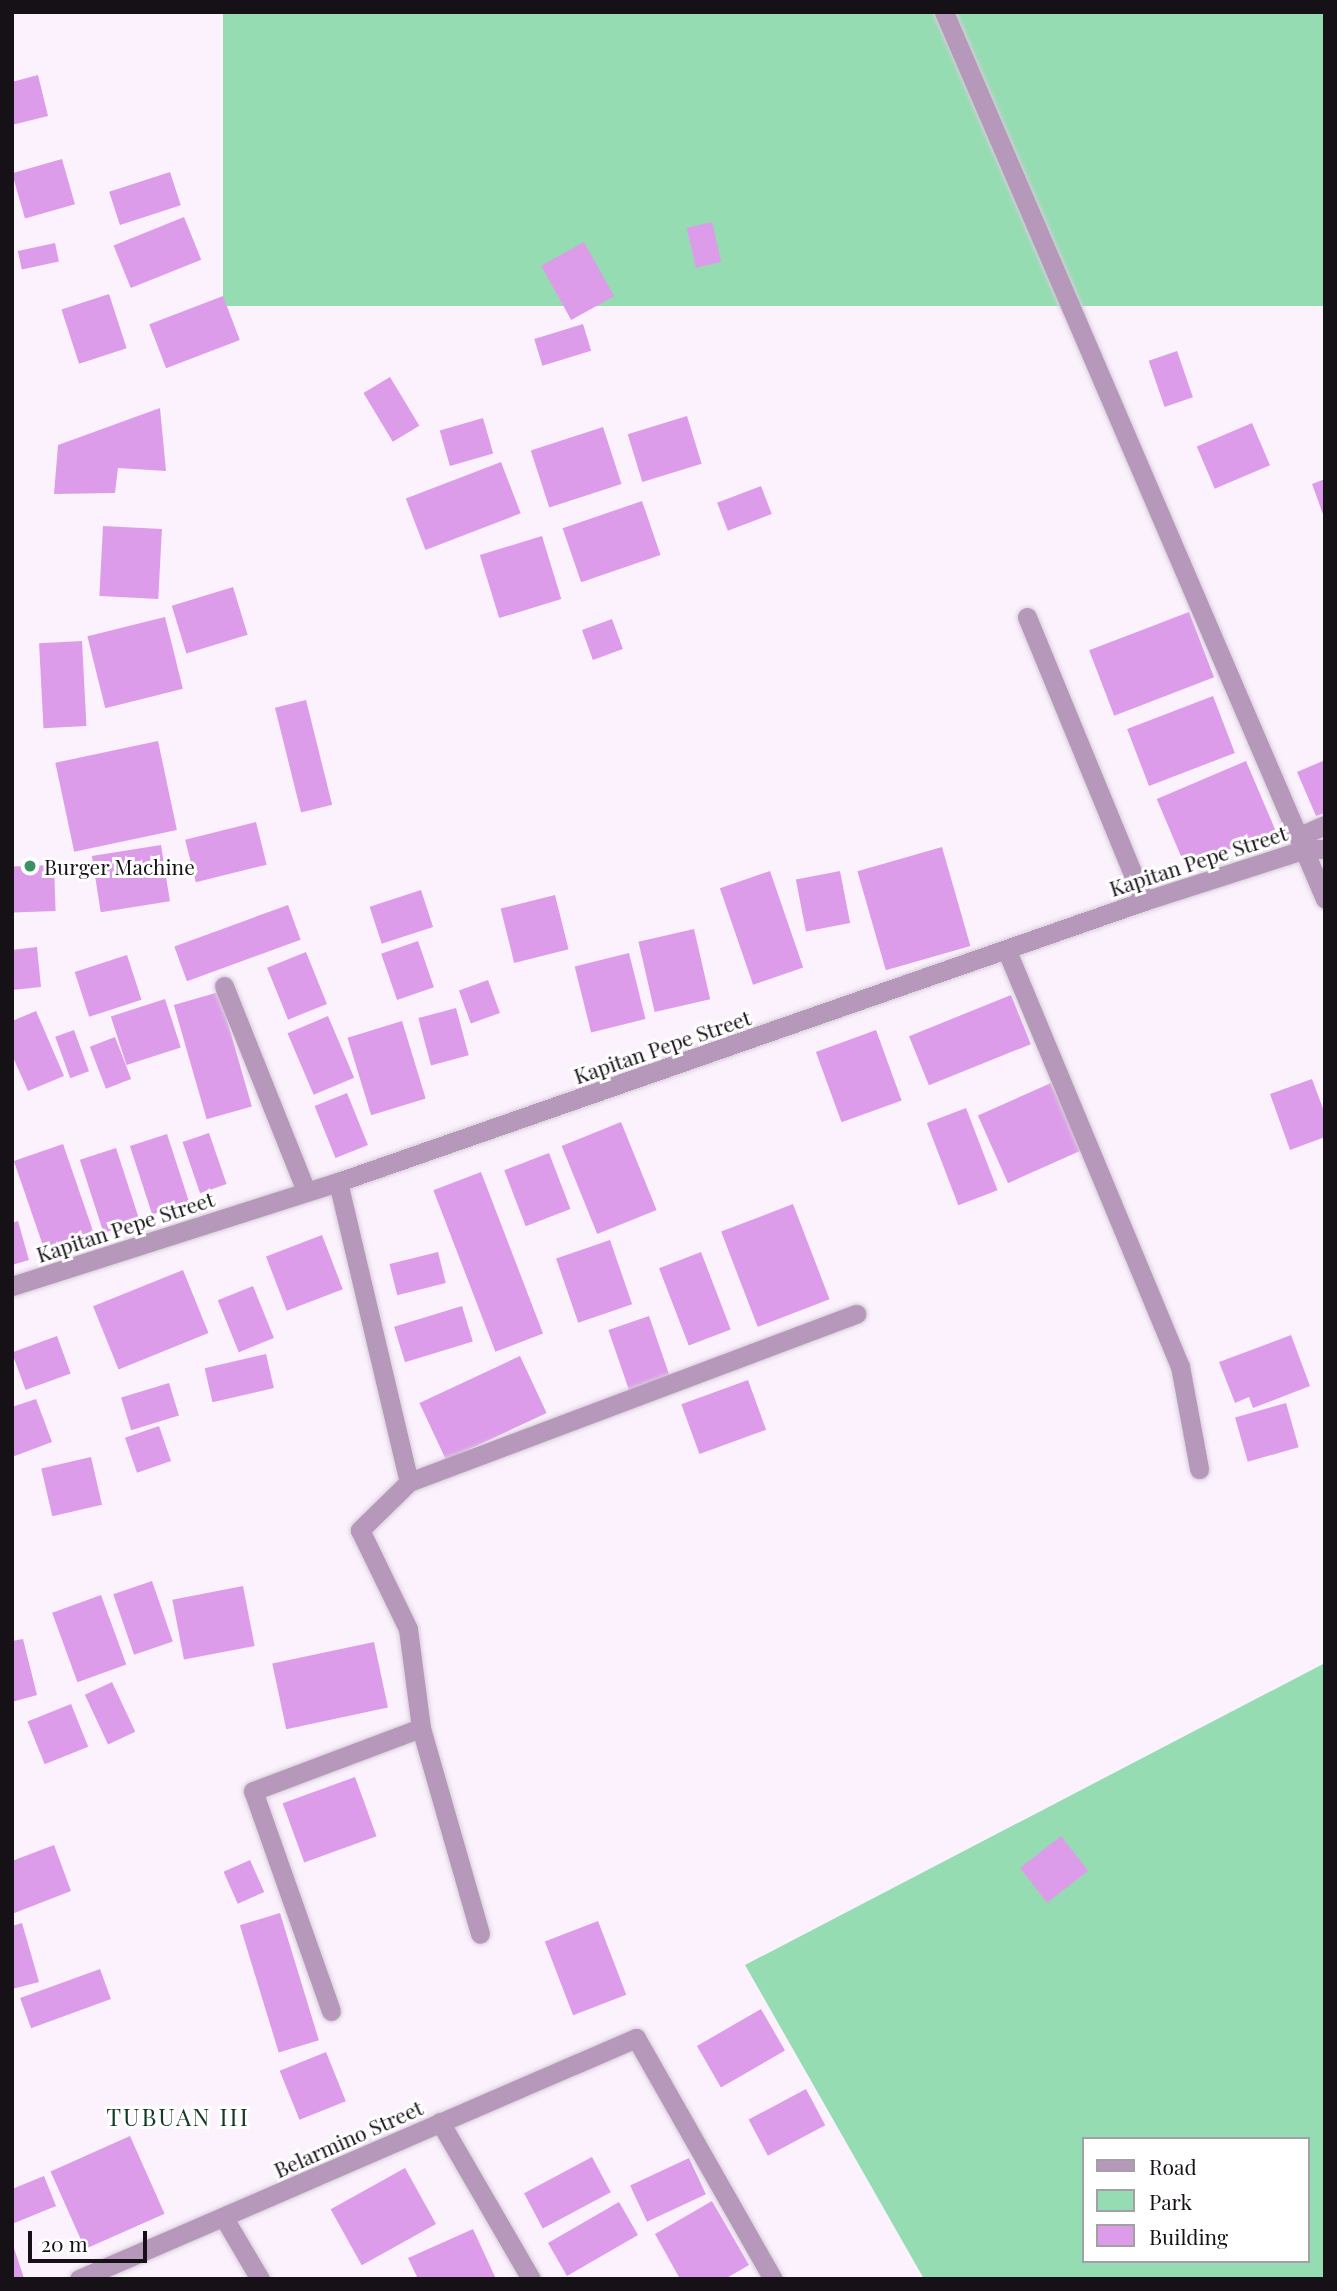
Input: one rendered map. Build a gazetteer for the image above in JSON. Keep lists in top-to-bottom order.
{
  "streets": {
    "street": ["Kapitan Pepe Street", "Belarmino Street"]
  },
  "districts": ["TUBUAN III"],
  "places": ["Burger Machine"],
  "legend": ["Road", "Park", "Building"],
  "scale_bar": "20 m"
}
